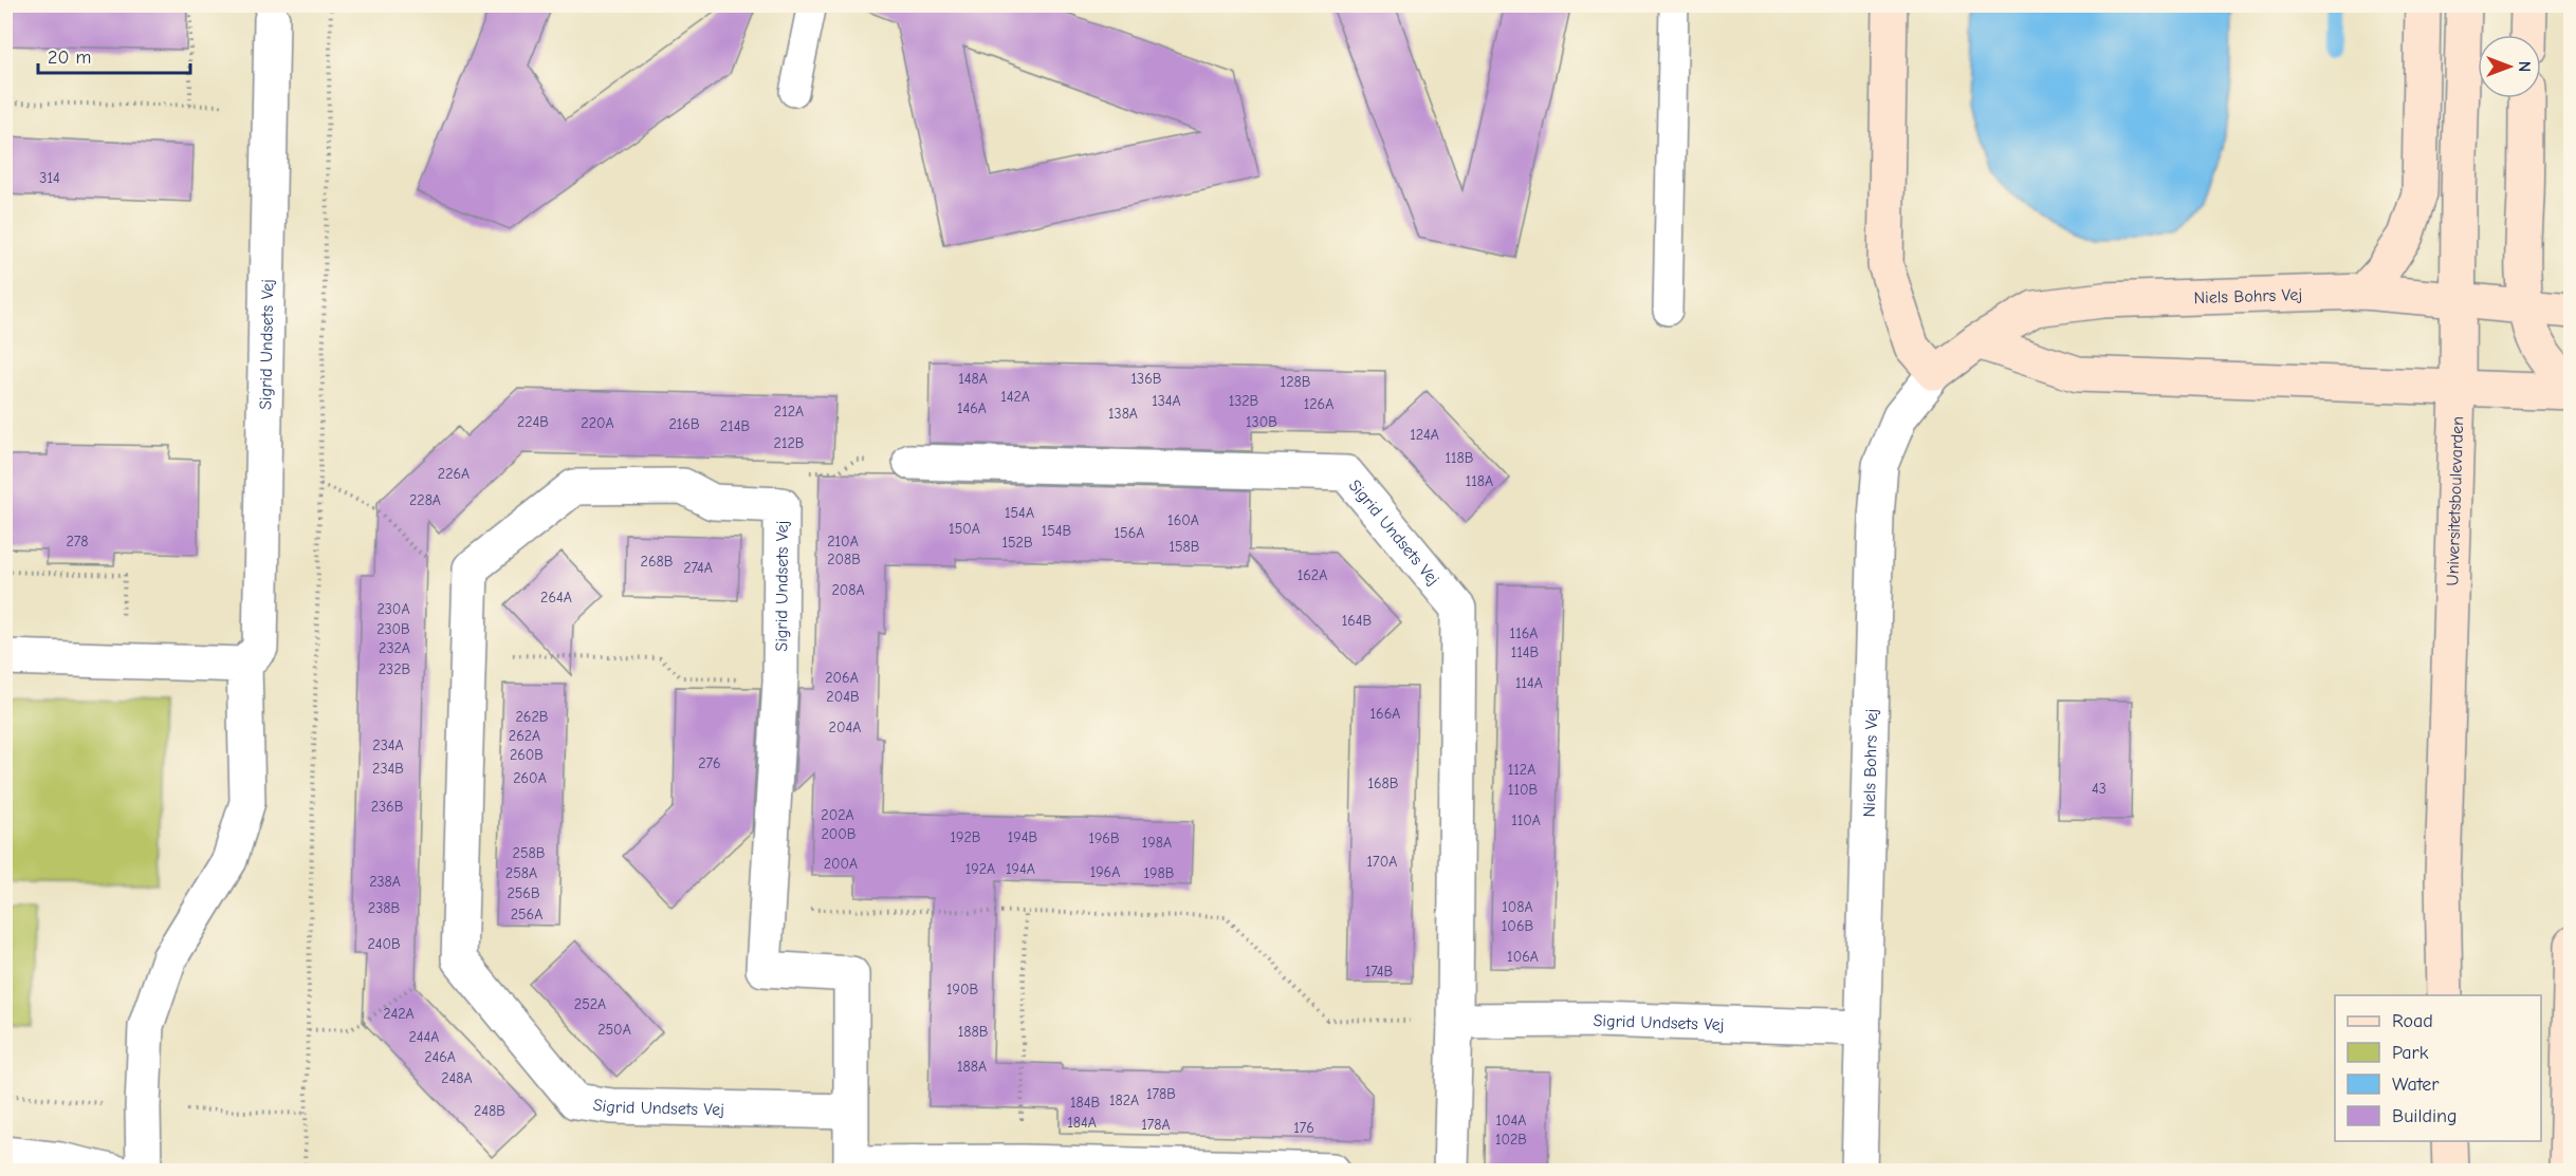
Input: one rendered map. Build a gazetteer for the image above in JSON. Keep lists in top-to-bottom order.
{
  "streets": {
    "main road": ["Niels Bohrs Vej", "Universitetsboulevarden"],
    "street": ["Sigrid Undsets Vej"]
  },
  "crossings": [
    ["Niels Bohrs Vej", "Sigrid Undsets Vej"],
    ["Niels Bohrs Vej", "Universitetsboulevarden"]
  ],
  "house_numbers": [
    "314",
    "148A",
    "136B",
    "128B",
    "142A",
    "134A",
    "132B",
    "126A",
    "146A",
    "212A",
    "138A",
    "224B",
    "130B",
    "220A",
    "216B",
    "214B",
    "124A",
    "212B",
    "118B",
    "226A",
    "118A",
    "228A",
    "154A",
    "160A",
    "150A",
    "154B",
    "156A",
    "278",
    "210A",
    "152B",
    "158B",
    "208B",
    "268B",
    "274A",
    "162A",
    "208A",
    "264A",
    "230A",
    "164B",
    "230B",
    "116A",
    "232A",
    "114B",
    "232B",
    "206A",
    "114A",
    "204B",
    "166A",
    "262B",
    "204A",
    "262A",
    "234A",
    "260B",
    "276",
    "234B",
    "112A",
    "260A",
    "168B",
    "43",
    "110B",
    "236B",
    "202A",
    "110A",
    "200B",
    "192B",
    "194B",
    "196B",
    "198A",
    "258B",
    "170A",
    "200A",
    "192A",
    "194A",
    "196A",
    "258A",
    "198B",
    "238A",
    "256B",
    "108A",
    "238B",
    "256A",
    "106B",
    "240B",
    "106A",
    "174B",
    "190B",
    "252A",
    "242A",
    "250A",
    "188B",
    "244A",
    "246A",
    "188A",
    "248A",
    "178B",
    "182A",
    "184B",
    "248B",
    "104A",
    "184A",
    "178A",
    "176",
    "102B"
  ],
  "legend": [
    "Road",
    "Park",
    "Water",
    "Building"
  ],
  "scale_bar": "20 m",
  "north": "right"
}
